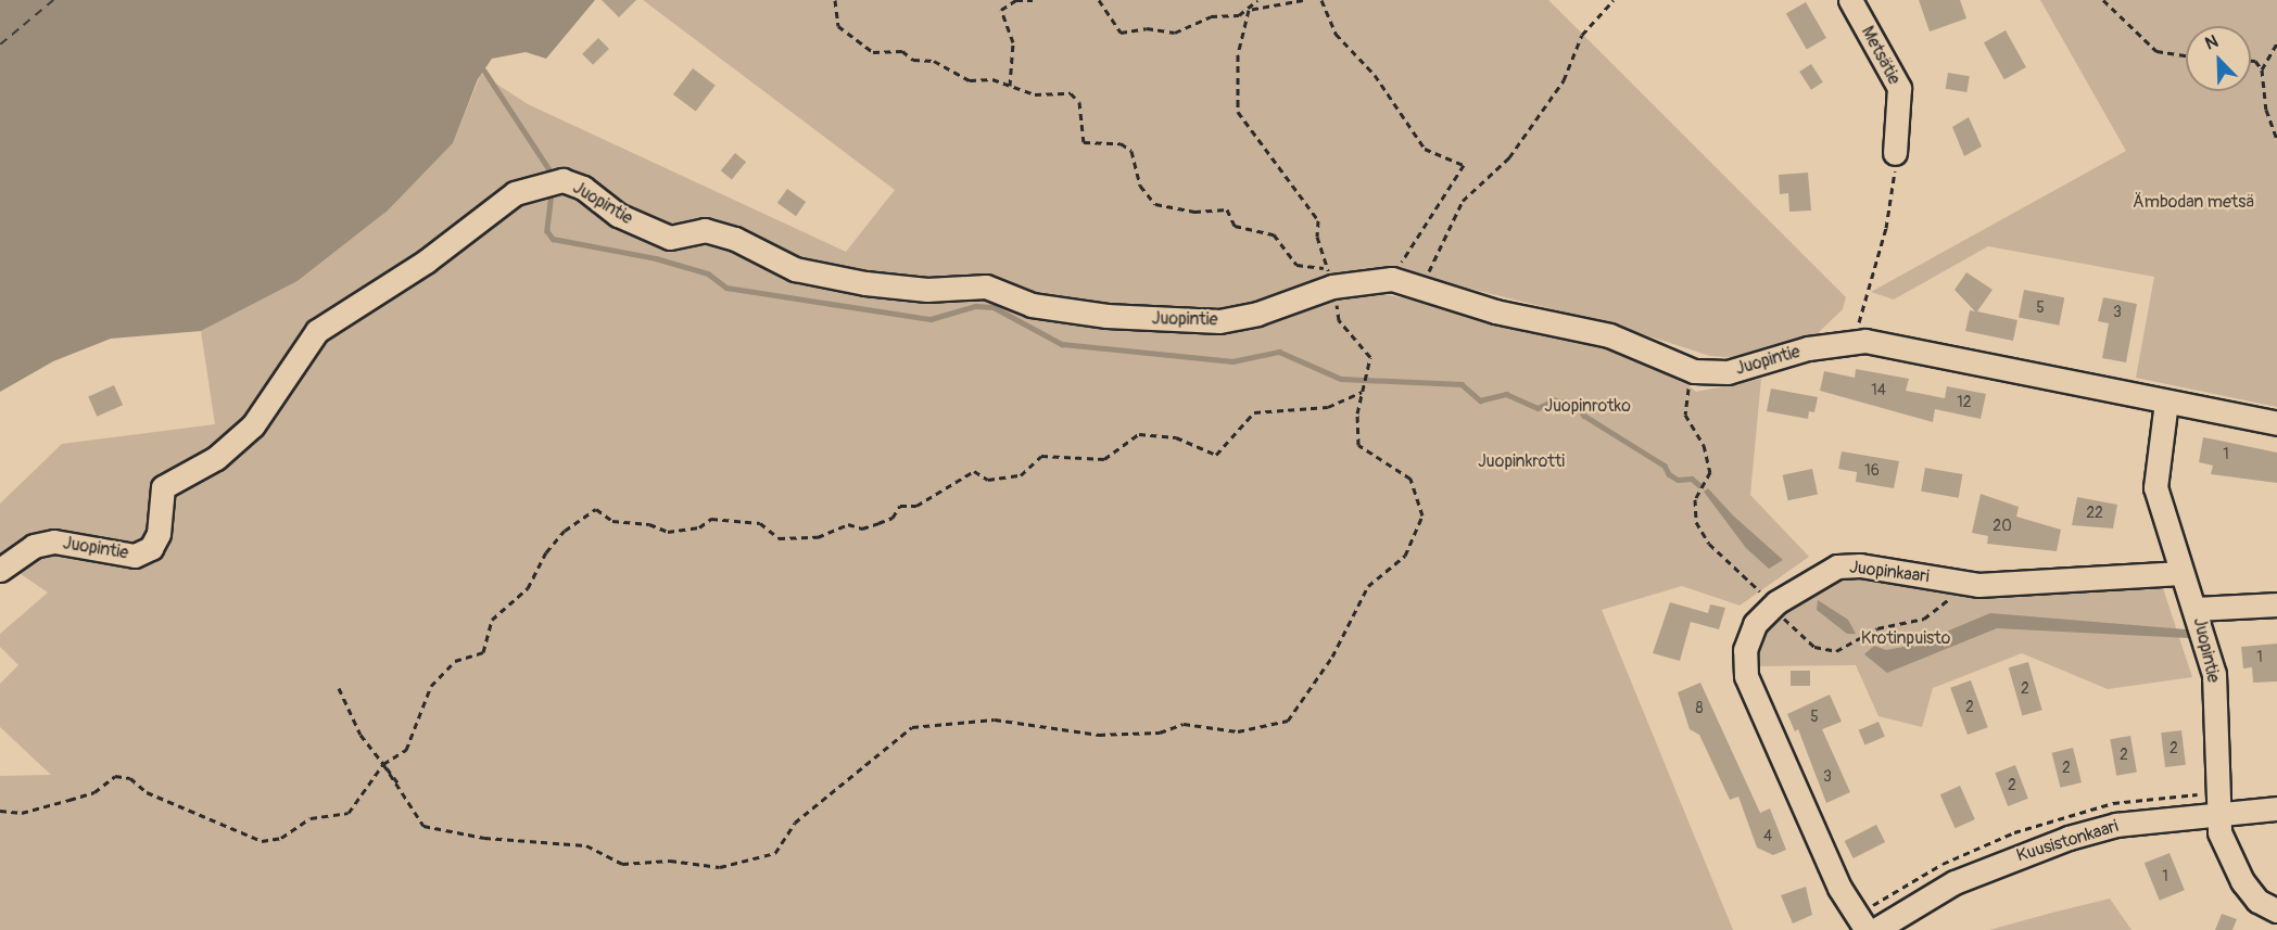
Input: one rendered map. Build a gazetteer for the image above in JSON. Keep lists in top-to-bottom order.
{
  "streets": {
    "street": [
      "Metsätie",
      "Juopintie",
      "Juopinkaari",
      "Kuusistonkaari"
    ]
  },
  "crossings": [
    ["Juopintie", "Juopinkaari"],
    ["Juopintie", "Kuusistonkaari"]
  ],
  "parks": [
    "Ämbodan metsä",
    "Juopinrotko",
    "Juopinkrotti",
    "Krotinpuisto"
  ],
  "house_numbers": [
    "5",
    "3",
    "14",
    "12",
    "1",
    "16",
    "22",
    "20",
    "1",
    "2",
    "2",
    "8",
    "5",
    "2",
    "2",
    "2",
    "3",
    "2",
    "4",
    "1"
  ],
  "north": "top left"
}
